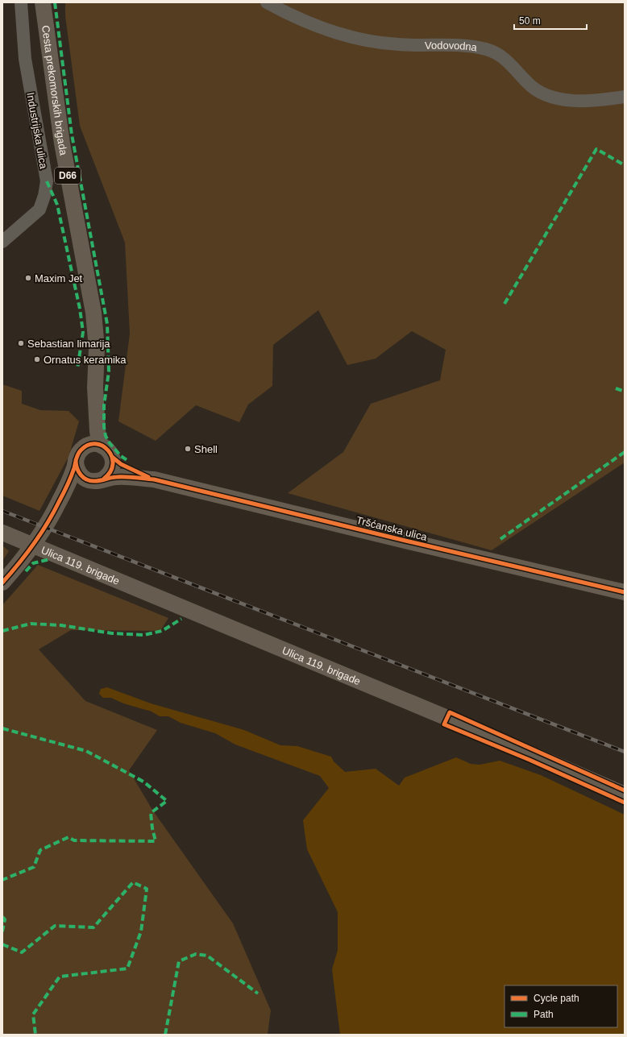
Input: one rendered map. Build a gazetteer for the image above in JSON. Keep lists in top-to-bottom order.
{
  "streets": {
    "main road": [
      "Cesta prekomorskih brigada",
      "D66",
      "Tršćanska ulica",
      "Ulica 119. brigade"
    ],
    "street": ["Vodovodna", "Industrijska ulica"]
  },
  "crossings": [
    ["Cesta prekomorskih brigada", "D66"]
  ],
  "places": [
    "Maxim Jet",
    "Sebastian limarija",
    "Ornatus keramika",
    "Shell"
  ],
  "legend": ["Cycle path", "Path"],
  "scale_bar": "50 m"
}
